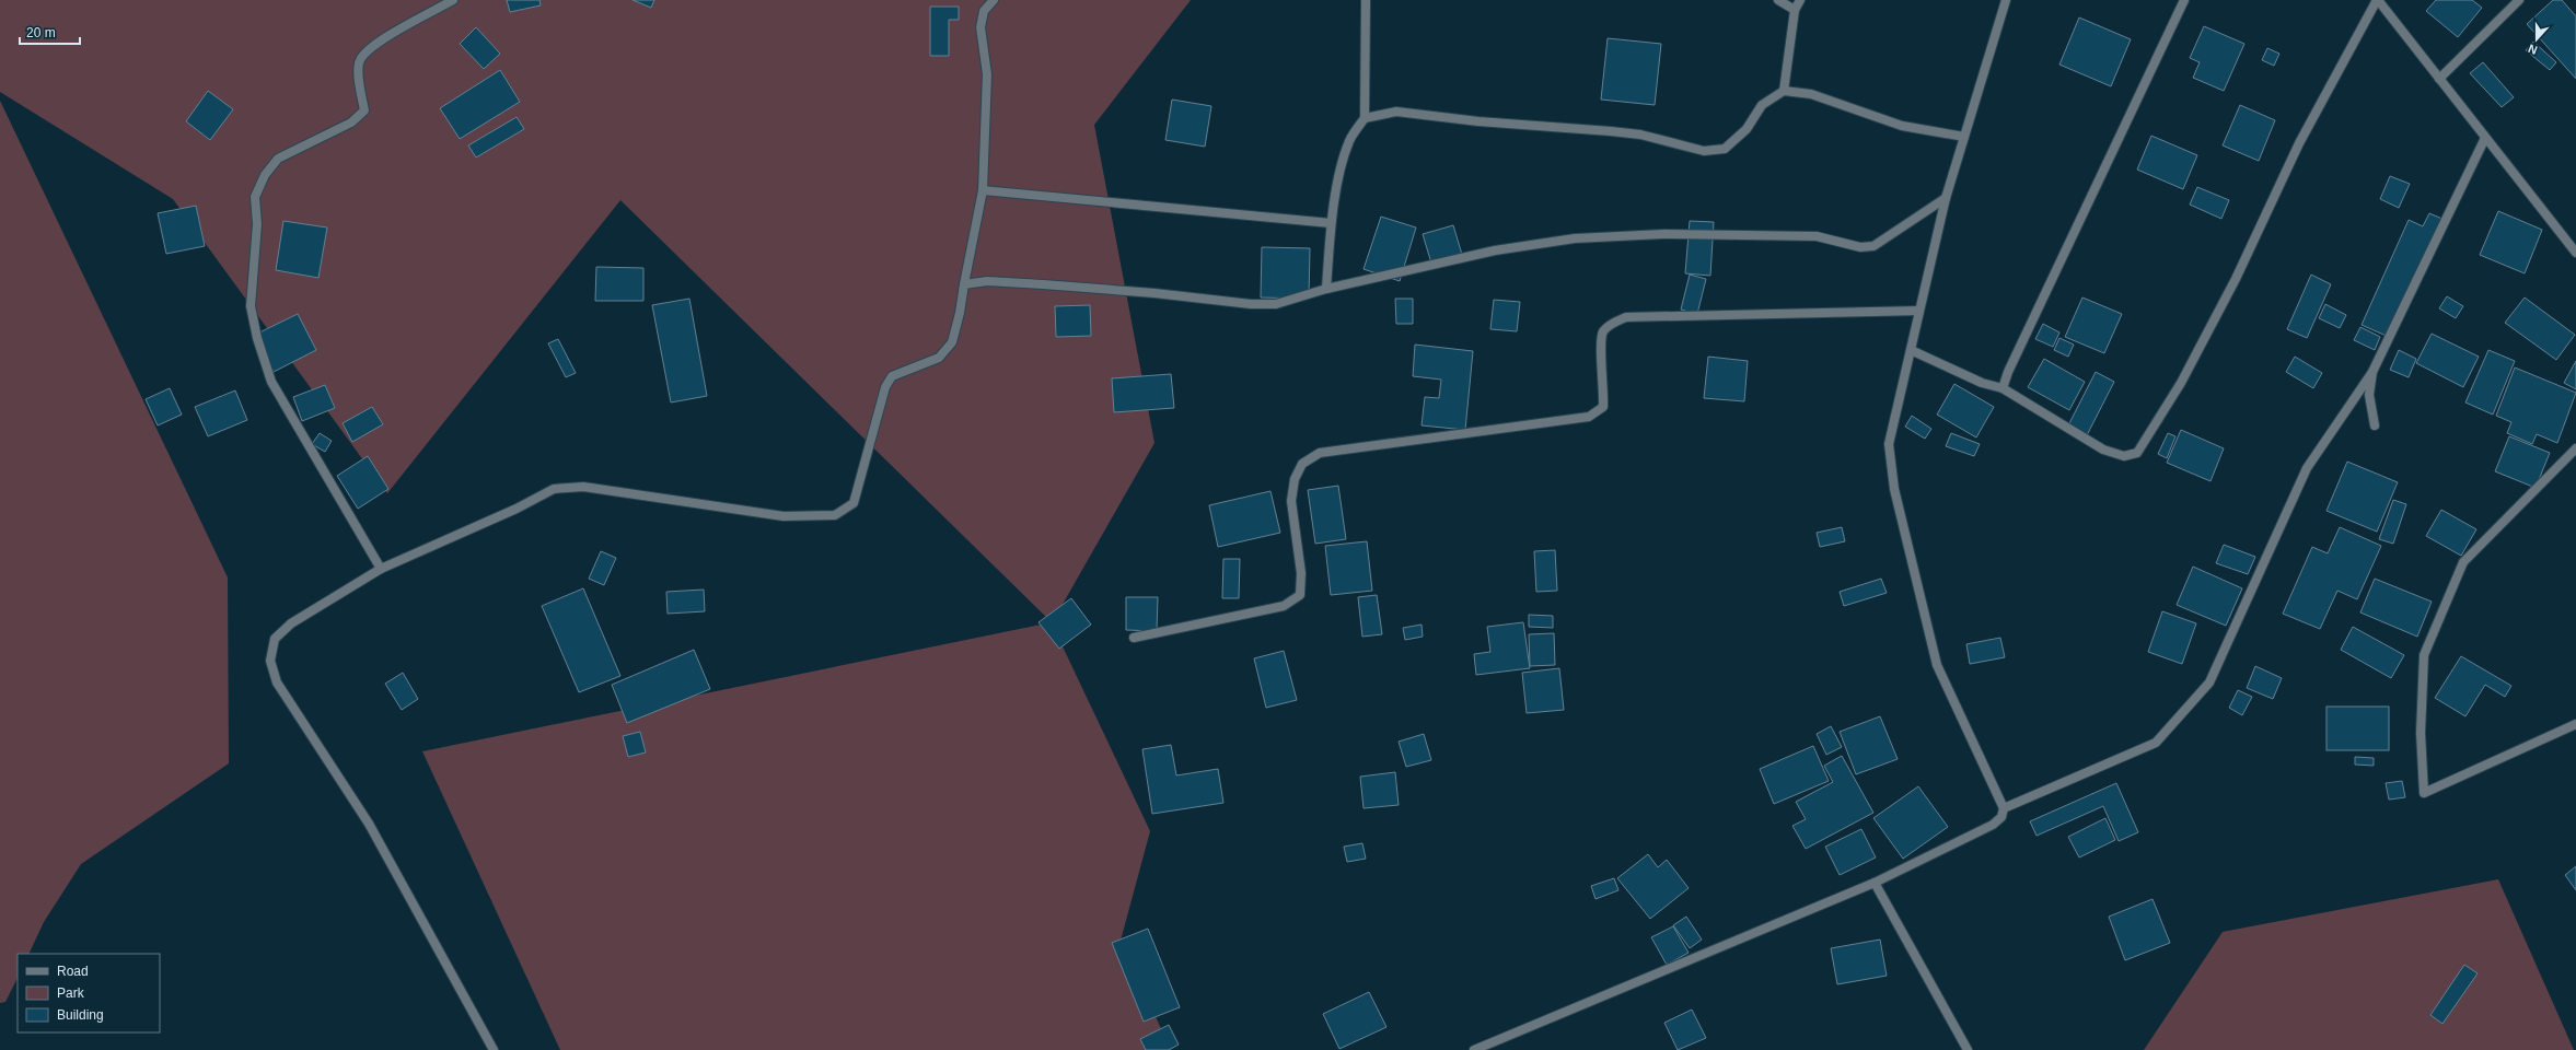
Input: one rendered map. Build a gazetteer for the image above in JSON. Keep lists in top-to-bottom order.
{
  "legend": ["Road", "Park", "Building"],
  "scale_bar": "20 m",
  "north": "bottom"
}
